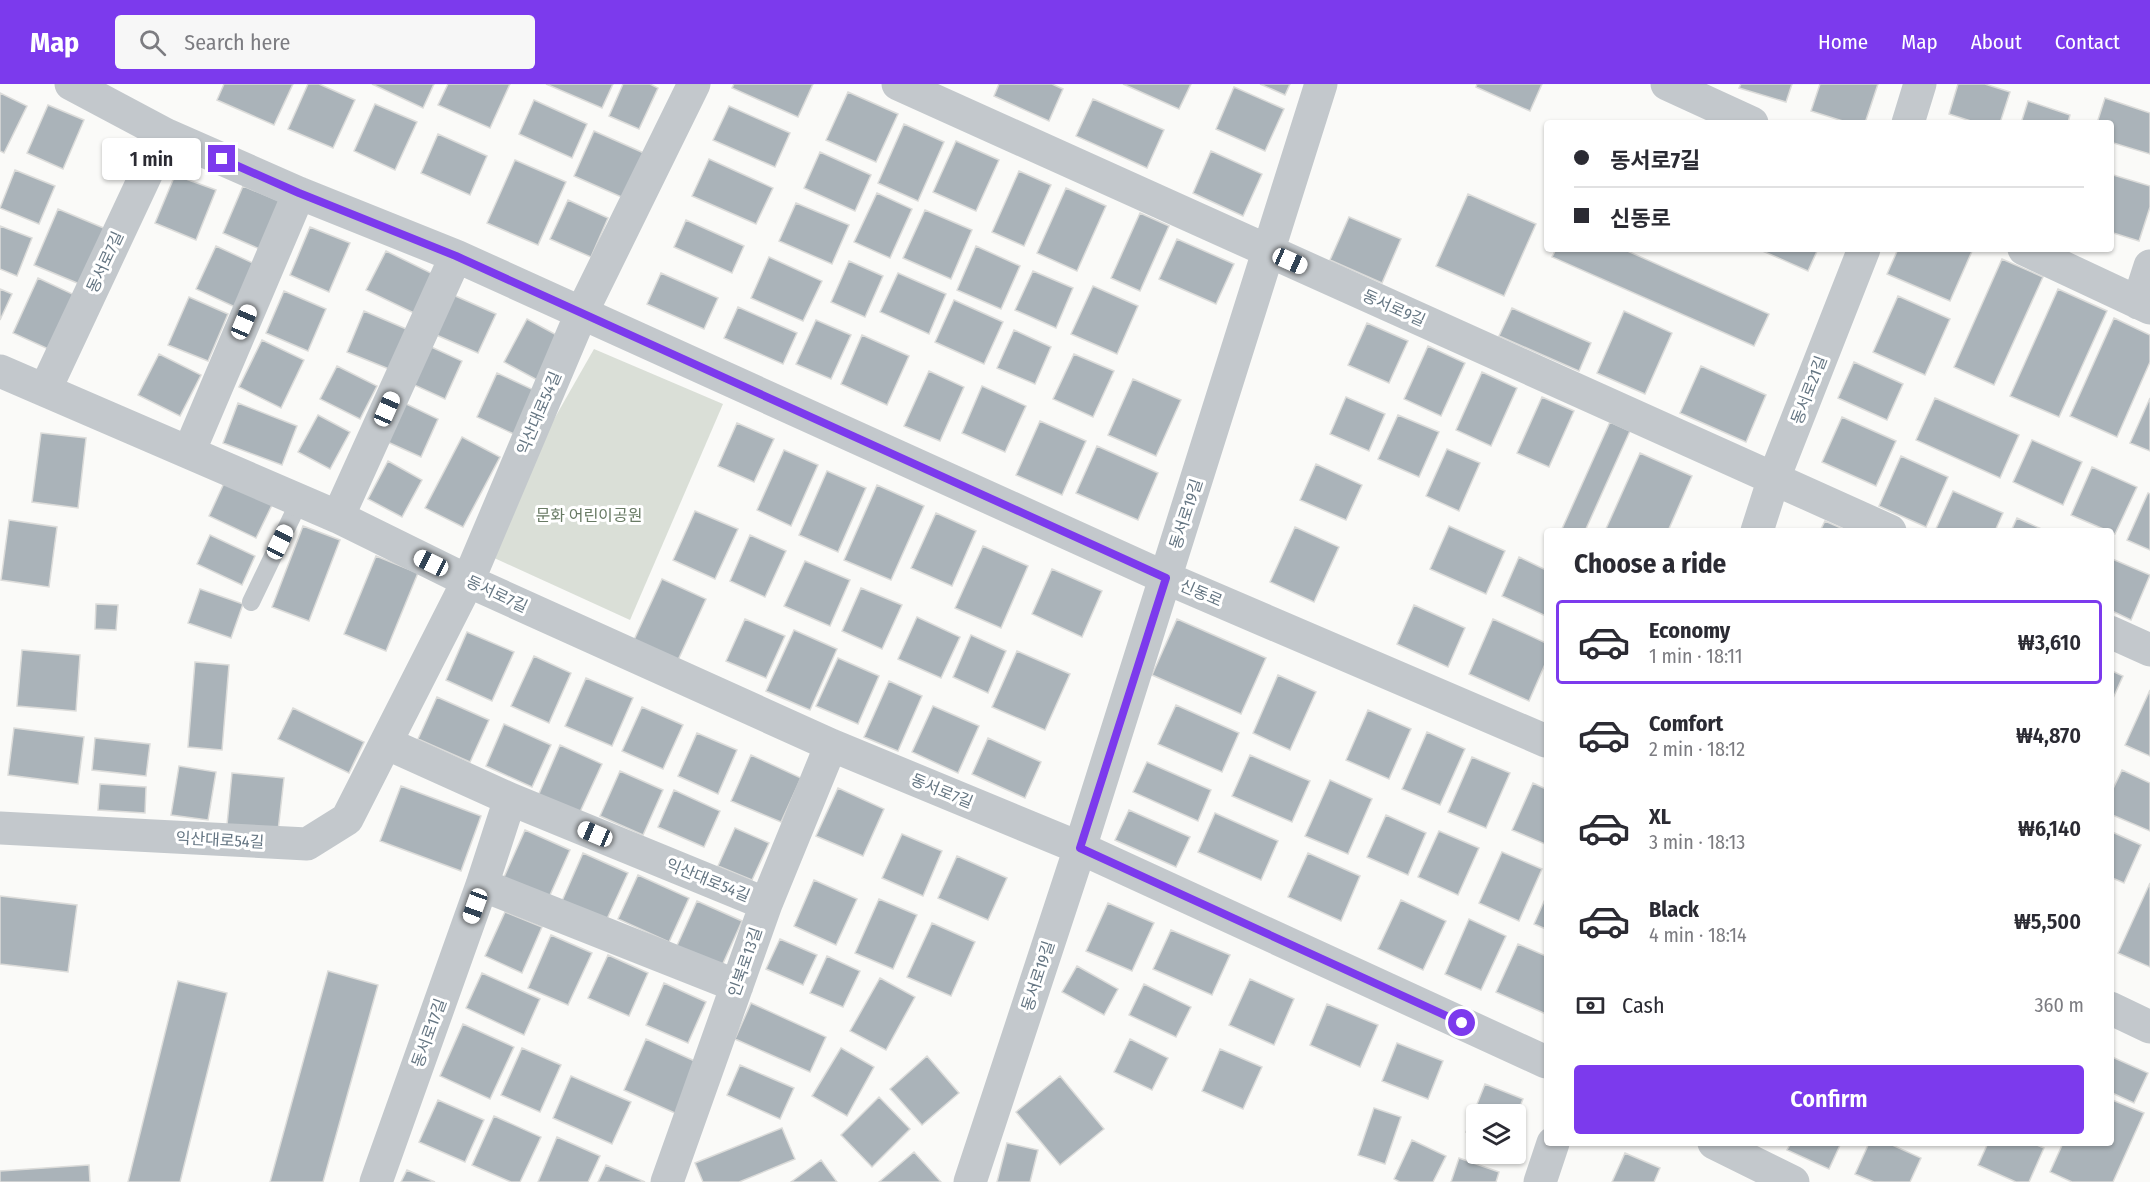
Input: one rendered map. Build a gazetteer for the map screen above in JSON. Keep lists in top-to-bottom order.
{
  "streets": {
    "street": [
      "동서로7길",
      "동서로9길",
      "동서로21길",
      "익산대로54길",
      "동서로19길",
      "신동로",
      "인북로13길",
      "동서로17길"
    ]
  },
  "crossings": [
    ["동서로7길", "익산대로54길"],
    ["동서로7길", "동서로19길"],
    ["동서로7길", "신동로"],
    ["동서로7길", "인북로13길"],
    ["동서로9길", "동서로21길"],
    ["동서로9길", "동서로19길"],
    ["익산대로54길", "신동로"],
    ["익산대로54길", "인북로13길"],
    ["익산대로54길", "동서로17길"],
    ["동서로19길", "신동로"]
  ],
  "parks": ["문화 어린이공원"],
  "page": {
    "header": "Map",
    "search": "Search here",
    "nav": [
      "Home",
      "Map",
      "About",
      "Contact"
    ],
    "banner": ["동서로7길", "신동로"],
    "bubble": "1 min",
    "heading": "Choose a ride",
    "list": [
      {
        "name": "Economy",
        "note": "1 min · 18:11",
        "value": "₩3,610"
      },
      {
        "name": "Comfort",
        "note": "2 min · 18:12",
        "value": "₩4,870"
      },
      {
        "name": "XL",
        "note": "3 min · 18:13",
        "value": "₩6,140"
      },
      {
        "name": "Black",
        "note": "4 min · 18:14",
        "value": "₩5,500"
      }
    ],
    "pay": ["Cash", "360 m"],
    "buttons": "Confirm"
  }
}
